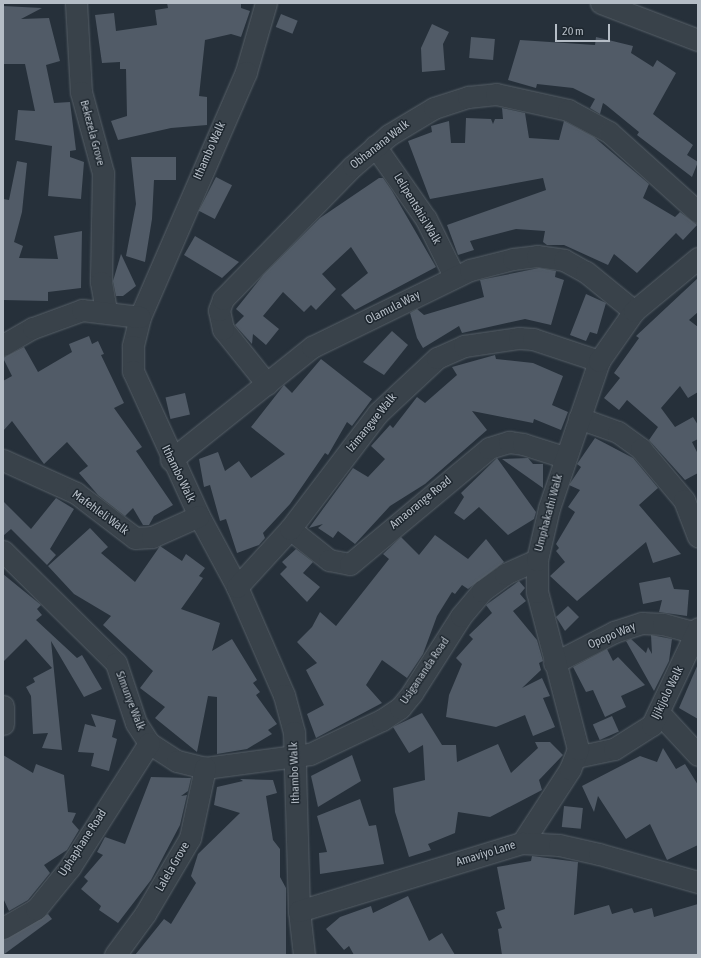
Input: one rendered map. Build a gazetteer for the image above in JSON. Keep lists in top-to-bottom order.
{
  "streets": {
    "street": [
      "Bekezela Grove",
      "Obhanana Walk",
      "Ithambo Walk",
      "Lelipentshisi Walk",
      "Olamula Way",
      "Izimangwe Walk",
      "Amaorange Road",
      "Mafehleli Walk",
      "Umphakathi Walk",
      "Opopo Way",
      "Usigananda Road",
      "Ijikijolo Walk",
      "Simunye Walk",
      "Uphaphane Road",
      "Amaviyo Lane",
      "Lalela Grove"
    ]
  },
  "crossings": [
    ["Obhanana Walk", "Lelipentshisi Walk"],
    ["Obhanana Walk", "Olamula Way"],
    ["Ithambo Walk", "Olamula Way"],
    ["Ithambo Walk", "Izimangwe Walk"],
    ["Ithambo Walk", "Mafehleli Walk"],
    ["Ithambo Walk", "Usigananda Road"],
    ["Ithambo Walk", "Simunye Walk"],
    ["Ithambo Walk", "Amaviyo Lane"],
    ["Lelipentshisi Walk", "Olamula Way"],
    ["Olamula Way", "Umphakathi Walk"],
    ["Izimangwe Walk", "Amaorange Road"],
    ["Izimangwe Walk", "Umphakathi Walk"],
    ["Amaorange Road", "Umphakathi Walk"],
    ["Umphakathi Walk", "Opopo Way"],
    ["Umphakathi Walk", "Usigananda Road"],
    ["Umphakathi Walk", "Ijikijolo Walk"],
    ["Opopo Way", "Ijikijolo Walk"],
    ["Usigananda Road", "Simunye Walk"],
    ["Simunye Walk", "Uphaphane Road"],
    ["Simunye Walk", "Lalela Grove"]
  ],
  "scale_bar": "20 m"
}
